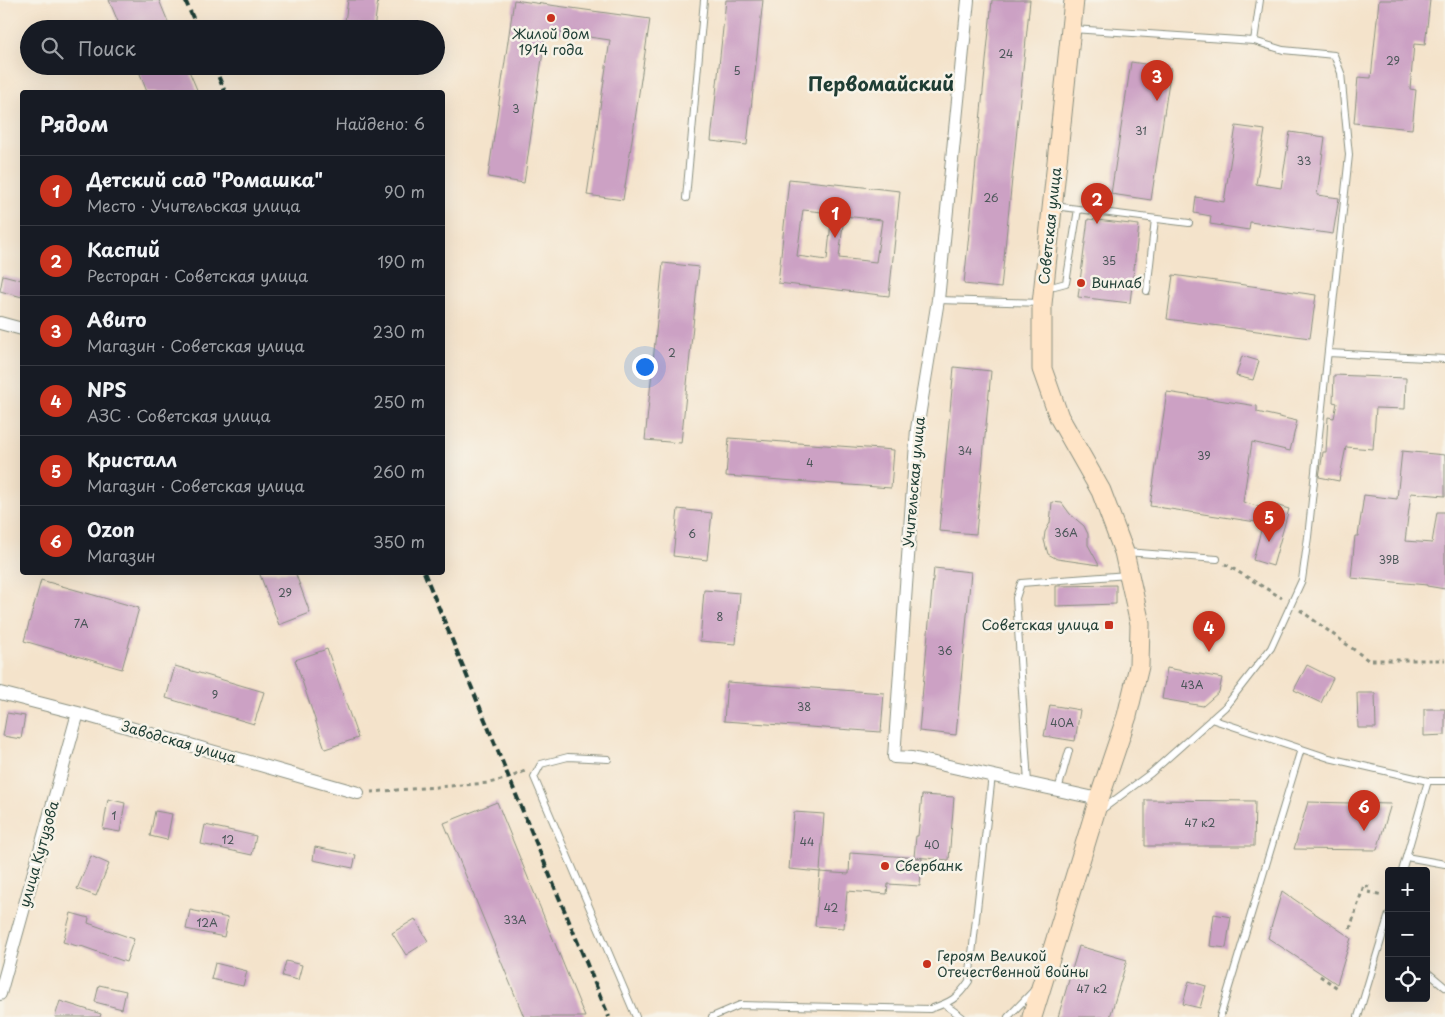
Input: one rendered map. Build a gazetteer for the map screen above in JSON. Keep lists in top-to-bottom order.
{
  "streets": {
    "main road": ["Советская улица"],
    "street": ["Учительская улица", "Заводская улица", "улица Кутузова"]
  },
  "crossings": [
    ["Советская улица", "Учительская улица"],
    ["Заводская улица", "улица Кутузова"]
  ],
  "districts": ["Первомайский"],
  "places": {
    "other": [
      "Жилой дом 1914 года",
      "Винлаб",
      "Сбербанк",
      "Героям Великой Отечественной войны"
    ],
    "transit": ["Советская улица"]
  },
  "house_numbers": [
    "24",
    "29",
    "5",
    "3",
    "31",
    "33",
    "26",
    "35",
    "2",
    "34",
    "39",
    "4",
    "36А",
    "6",
    "39В",
    "29",
    "8",
    "7А",
    "36",
    "43А",
    "9",
    "38",
    "40А",
    "1",
    "47 к2",
    "12",
    "44",
    "40",
    "42",
    "33А",
    "12А",
    "47 к2"
  ],
  "page": {
    "search": "Поиск",
    "pins": [
      "3",
      "2",
      "1",
      "5",
      "4",
      "6"
    ],
    "heading": ["Рядом", "Найдено: 6"],
    "list": [
      {
        "mark": "1",
        "name": "Детский сад \"Ромашка\"",
        "note": "Место · Учительская улица",
        "value": "90 m"
      },
      {
        "mark": "2",
        "name": "Каспий",
        "note": "Ресторан · Советская улица",
        "value": "190 m"
      },
      {
        "mark": "3",
        "name": "Авито",
        "note": "Магазин · Советская улица",
        "value": "230 m"
      },
      {
        "mark": "4",
        "name": "NPS",
        "note": "АЗС · Советская улица",
        "value": "250 m"
      },
      {
        "mark": "5",
        "name": "Кристалл",
        "note": "Магазин · Советская улица",
        "value": "260 m"
      },
      {
        "mark": "6",
        "name": "Ozon",
        "note": "Магазин",
        "value": "350 m"
      }
    ],
    "map_buttons": ["+", "−"]
  }
}
